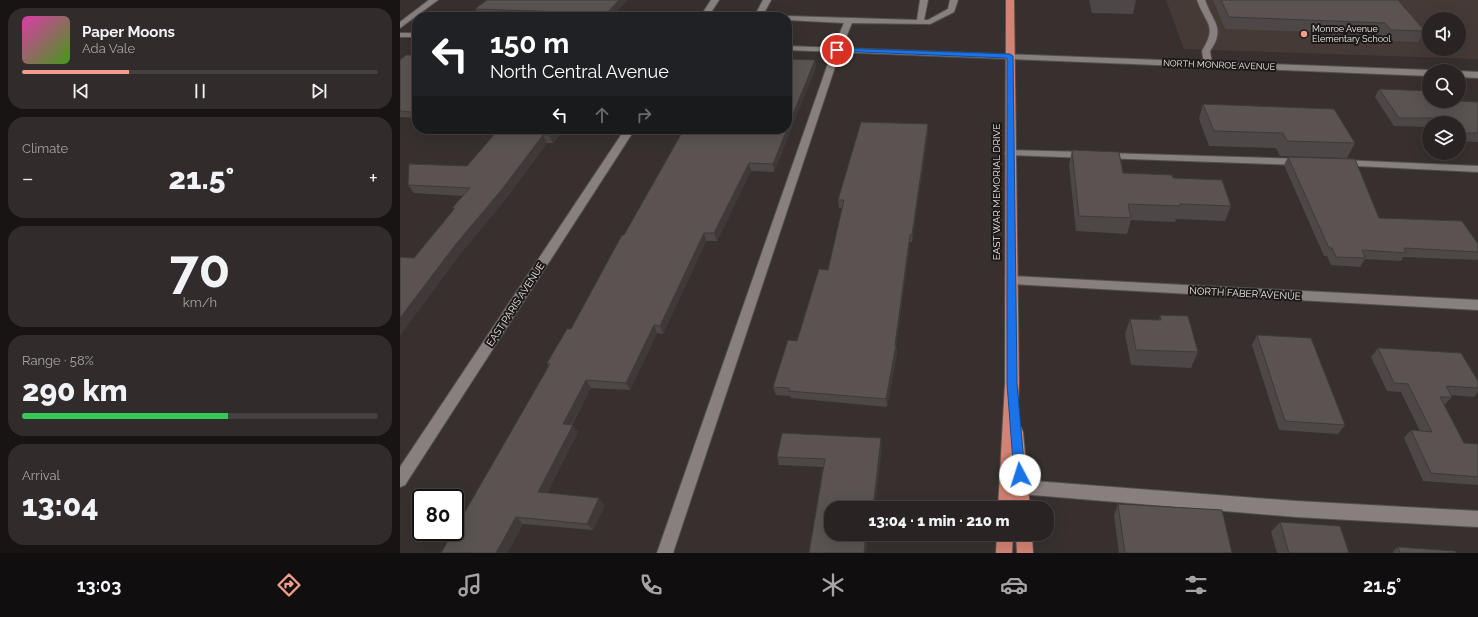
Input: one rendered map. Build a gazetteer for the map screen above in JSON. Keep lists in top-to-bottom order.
{
  "streets": {
    "highway": ["EAST WAR MEMORIAL DRIVE"],
    "street": ["NORTH MONROE AVENUE", "NORTH FABER AVENUE", "EAST PARIS AVENUE"]
  },
  "crossings": [
    ["NORTH MONROE AVENUE", "EAST WAR MEMORIAL DRIVE"],
    ["EAST WAR MEMORIAL DRIVE", "NORTH FABER AVENUE"]
  ],
  "places": ["Monroe Avenue Elementary School"],
  "page": {
    "turn": ["150 m", "North Central Avenue"],
    "song": ["Paper Moons", "Ada Vale"],
    "tile": [
      "Climate",
      ["70", "km/h"],
      ["Range · 58%", "290 km"],
      ["Arrival", "13:04"]
    ],
    "heat": ["−", "21.5°", "+"],
    "limit": "80",
    "trip": "13:04 · 1 min · 210 m",
    "tabs": ["13:03", "21.5°"]
  }
}
